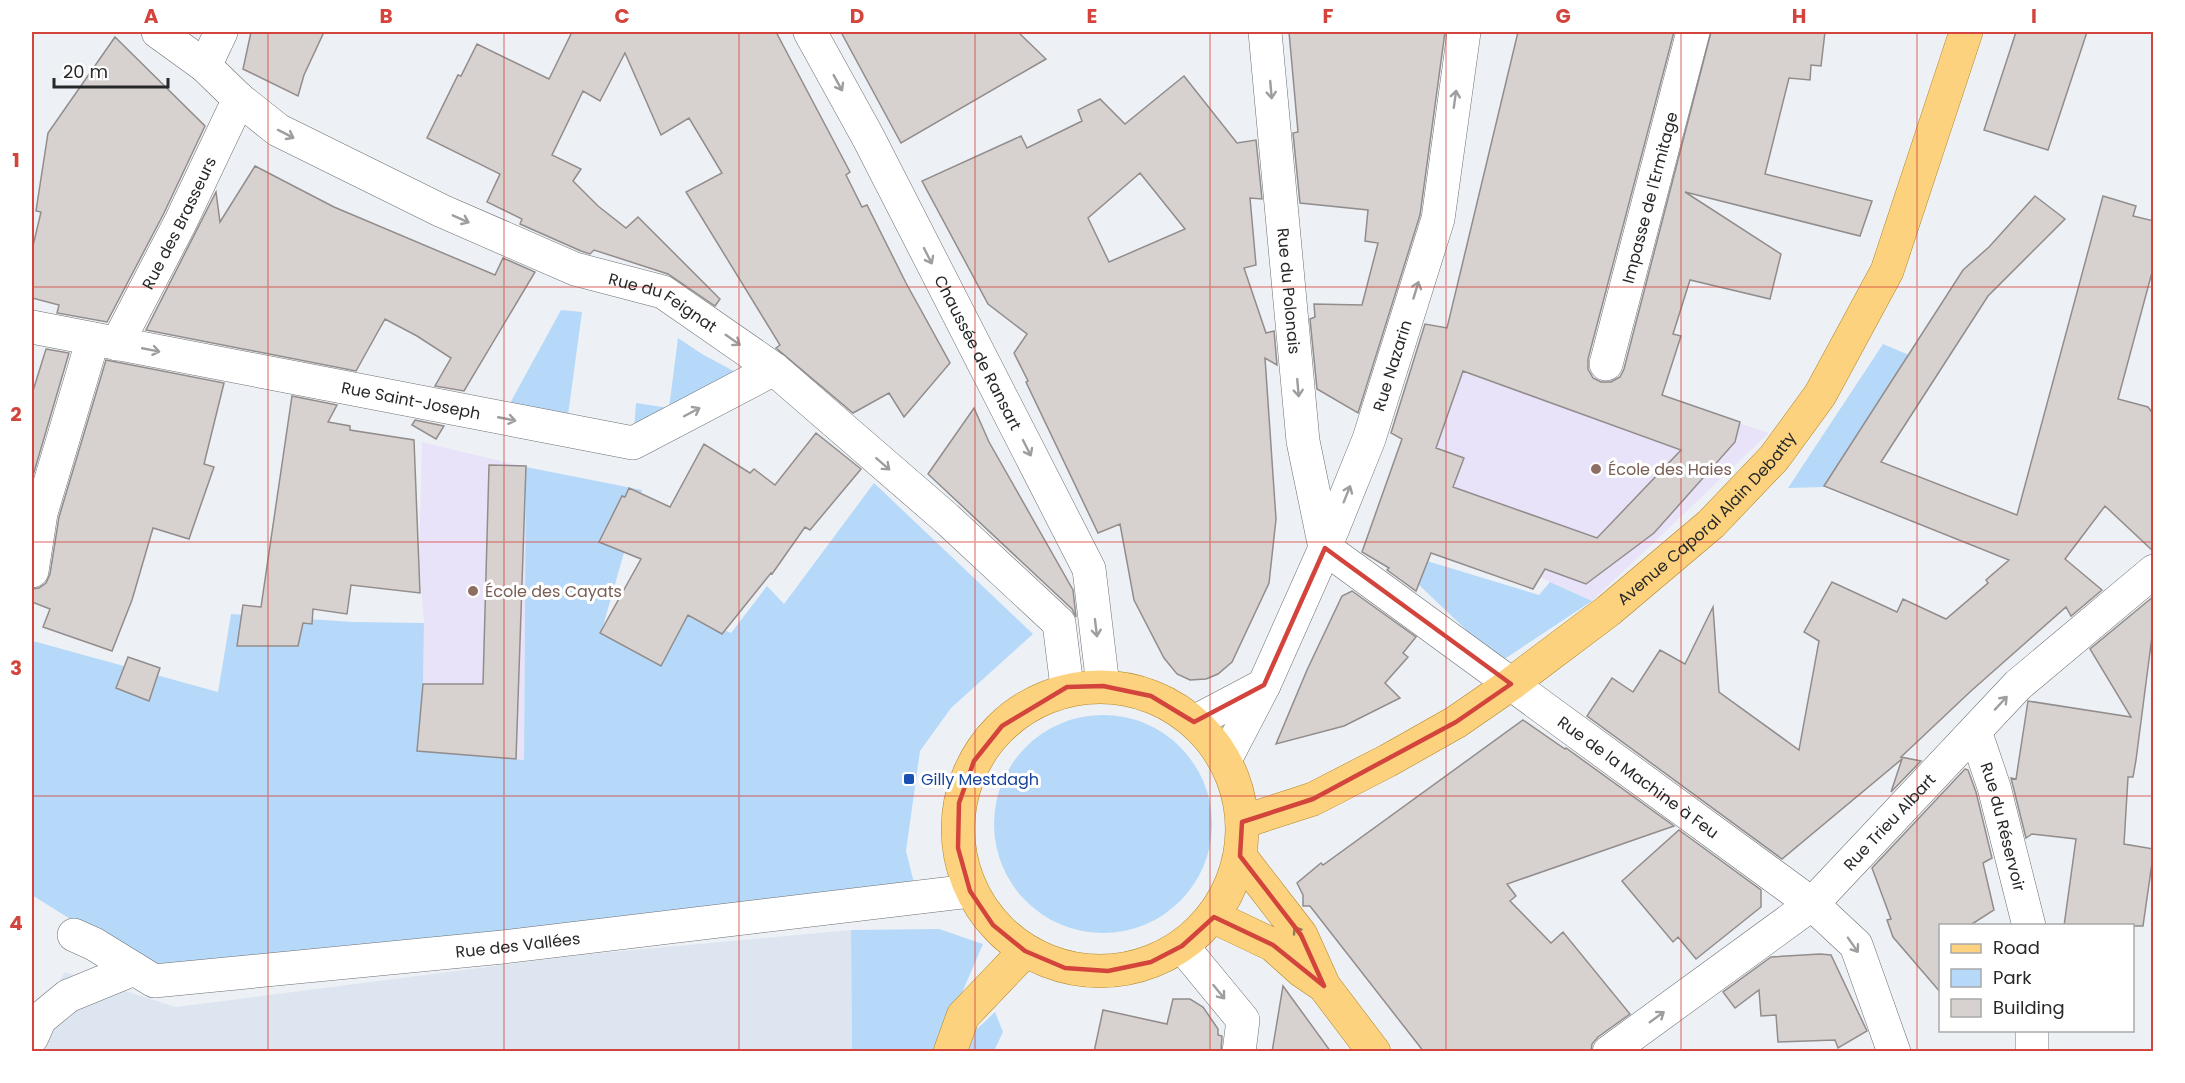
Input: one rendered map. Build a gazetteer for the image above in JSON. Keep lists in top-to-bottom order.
{
  "streets": {
    "main road": ["Avenue Caporal Alain Debatty"],
    "street": [
      "Impasse de l'Ermitage",
      "Rue des Brasseurs",
      "Rue du Polonais",
      "Rue du Feignat",
      "Chaussée de Ransart",
      "Rue Nazarin",
      "Rue Saint-Joseph",
      "Rue de la Machine à Feu",
      "Rue Trieu Albart",
      "Rue du Réservoir",
      "Rue des Vallées"
    ]
  },
  "crossings": [
    ["Rue des Brasseurs", "Rue du Feignat"],
    ["Rue des Brasseurs", "Rue Saint-Joseph"],
    ["Rue du Polonais", "Rue Nazarin"],
    ["Rue du Polonais", "Rue de la Machine à Feu"],
    ["Rue du Feignat", "Rue Saint-Joseph"],
    ["Rue Nazarin", "Rue de la Machine à Feu"],
    ["Avenue Caporal Alain Debatty", "Rue de la Machine à Feu"],
    ["Rue de la Machine à Feu", "Rue Trieu Albart"],
    ["Rue Trieu Albart", "Rue du Réservoir"]
  ],
  "one_way": [
    "Rue du Polonais",
    "Rue du Feignat",
    "Chaussée de Ransart",
    "Rue Nazarin",
    "Rue Saint-Joseph",
    "Rue Trieu Albart"
  ],
  "places": {
    "other": ["École des Haies", "École des Cayats"],
    "transit": ["Gilly Mestdagh"]
  },
  "legend": ["Road", "Park", "Building"],
  "scale_bar": "20 m",
  "grid": {
    "columns": [
      "A",
      "B",
      "C",
      "D",
      "E",
      "F",
      "G",
      "H",
      "I"
    ],
    "rows": [
      "1",
      "2",
      "3",
      "4"
    ]
  }
}
